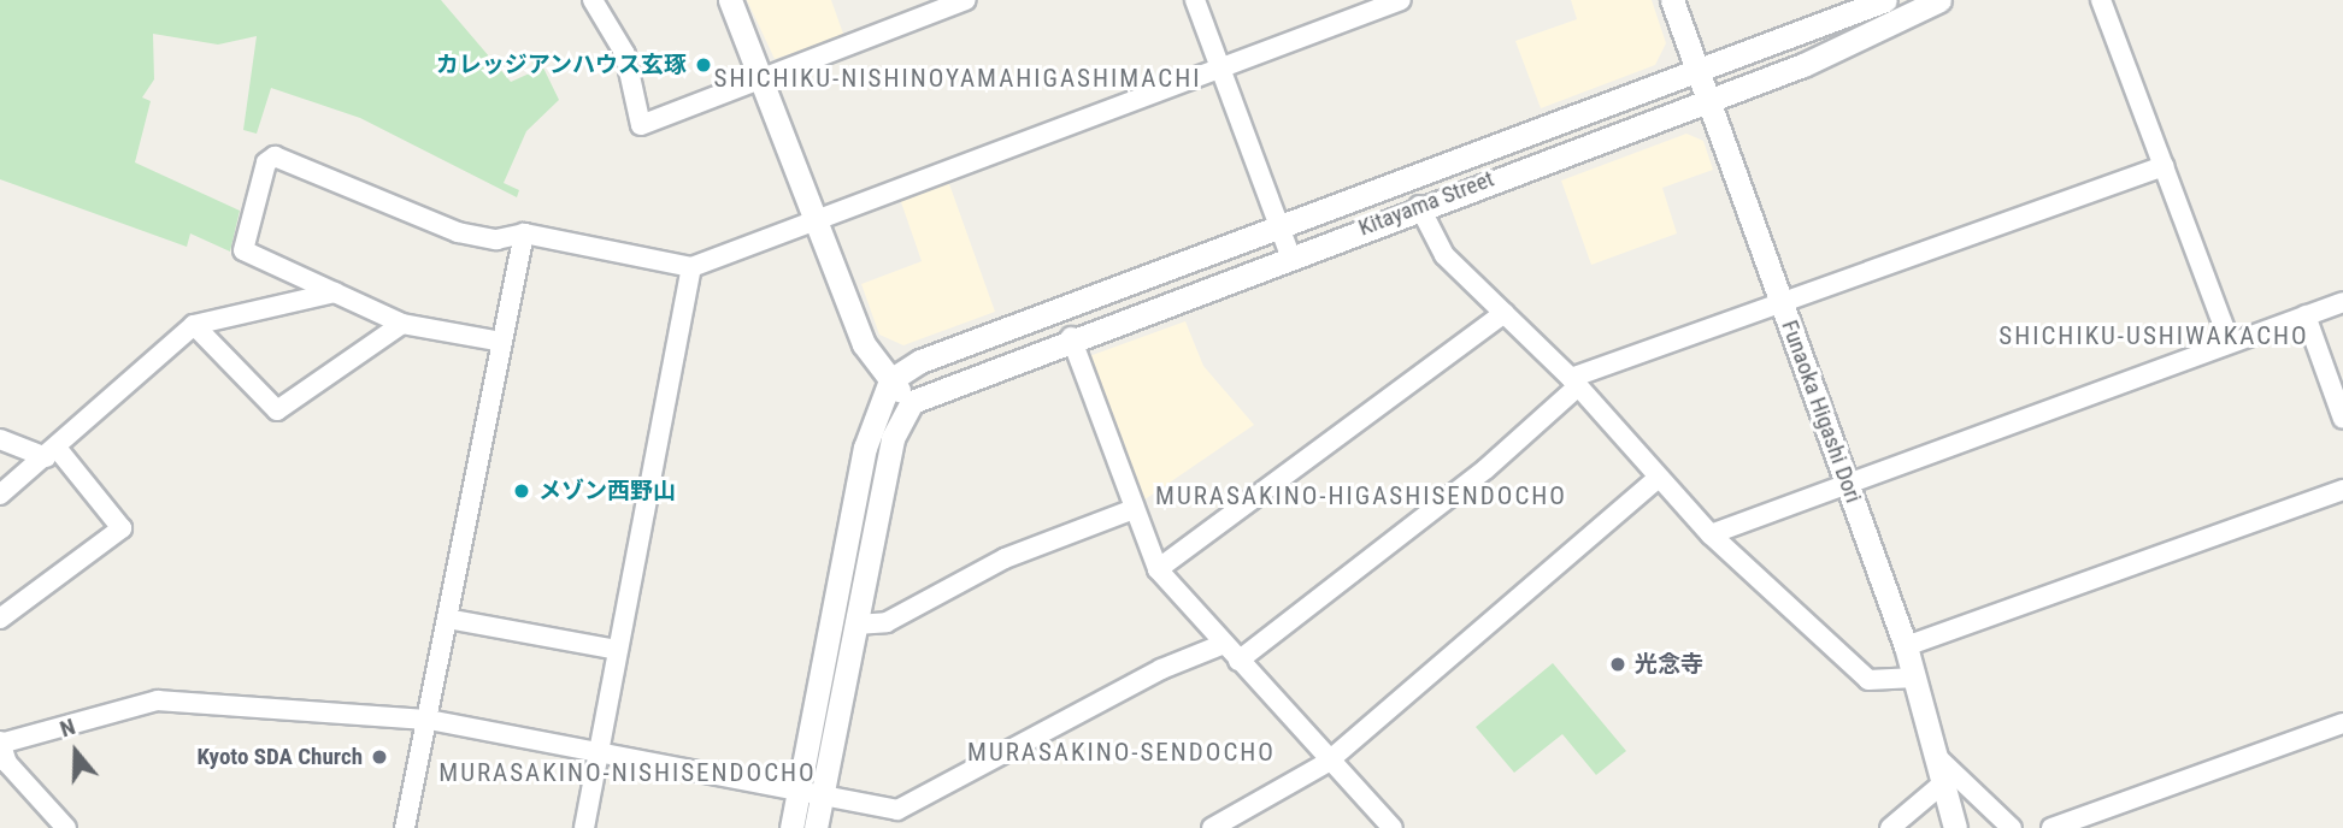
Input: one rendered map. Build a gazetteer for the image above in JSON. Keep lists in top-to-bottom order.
{
  "streets": {
    "street": ["Kitayama Street", "Funaoka Higashi Dori"]
  },
  "crossings": [
    ["Kitayama Street", "Funaoka Higashi Dori"]
  ],
  "districts": [
    "SHICHIKU-NISHINOYAMAHIGASHIMACHI",
    "SHICHIKU-USHIWAKACHO",
    "MURASAKINO-HIGASHISENDOCHO",
    "MURASAKINO-SENDOCHO",
    "MURASAKINO-NISHISENDOCHO"
  ],
  "places": [
    "カレッジアンハウス玄琢",
    "メゾン西野山",
    "光念寺",
    "Kyoto SDA Church"
  ],
  "north": "top"
}
